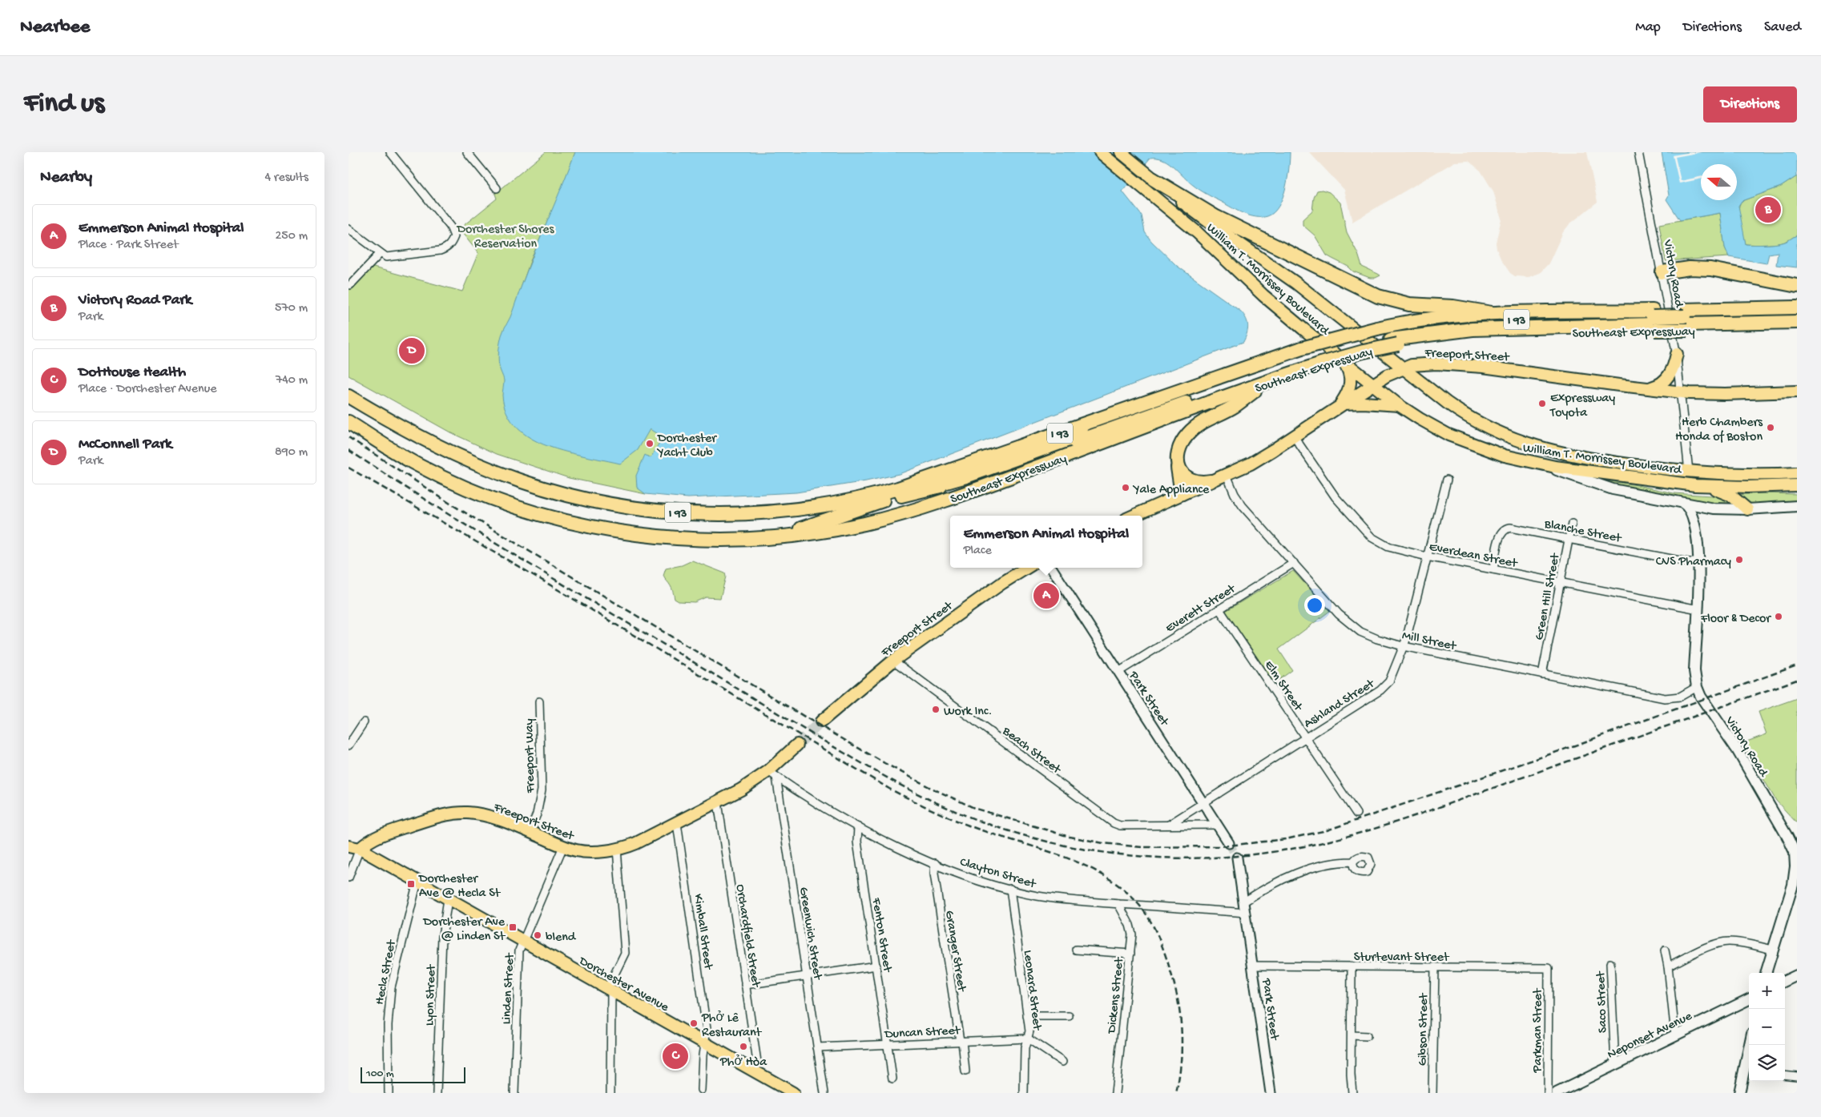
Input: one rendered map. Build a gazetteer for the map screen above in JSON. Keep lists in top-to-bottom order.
{
  "streets": {
    "highway": ["I 93", "Southeast Expressway"],
    "main road": [
      "Victory Road",
      "William T. Morrissey Boulevard",
      "Freeport Street",
      "Dorchester Avenue",
      "Neponset Avenue"
    ],
    "street": [
      "Blanche Street",
      "Everdean Street",
      "Green Hill Street",
      "Everett Street",
      "Mill Street",
      "Elm Street",
      "Park Street",
      "Ashland Street",
      "Beach Street",
      "Freeport Way",
      "Clayton Street",
      "Kimball Street",
      "Greenwich Street",
      "Fenton Street",
      "Orchardfield Street",
      "Granger Street",
      "Sturtevant Street",
      "Hecla Street",
      "Linden Street",
      "Leonard Street",
      "Lyon Street",
      "Dickens Street",
      "Saco Street",
      "Gibson Street",
      "Duncan Street",
      "Parkman Street"
    ]
  },
  "crossings": [
    ["Victory Road", "William T. Morrissey Boulevard"],
    ["Victory Road", "Freeport Street"],
    ["Victory Road", "Blanche Street"],
    ["Victory Road", "Everdean Street"],
    ["Victory Road", "Mill Street"],
    ["William T. Morrissey Boulevard", "Freeport Street"],
    ["I 93", "Southeast Expressway"],
    ["Freeport Street", "Everdean Street"],
    ["Freeport Street", "Mill Street"],
    ["Freeport Street", "Beach Street"],
    ["Freeport Street", "Freeport Way"],
    ["Freeport Street", "Clayton Street"],
    ["Freeport Street", "Kimball Street"],
    ["Freeport Street", "Greenwich Street"],
    ["Freeport Street", "Orchardfield Street"],
    ["Freeport Street", "Dorchester Avenue"],
    ["Freeport Street", "Linden Street"],
    ["Blanche Street", "Everdean Street"],
    ["Blanche Street", "Green Hill Street"],
    ["Everdean Street", "Green Hill Street"],
    ["Everdean Street", "Ashland Street"],
    ["Green Hill Street", "Mill Street"],
    ["Everett Street", "Mill Street"],
    ["Everett Street", "Elm Street"],
    ["Everett Street", "Park Street"],
    ["Mill Street", "Ashland Street"],
    ["Elm Street", "Ashland Street"],
    ["Park Street", "Ashland Street"],
    ["Park Street", "Beach Street"],
    ["Park Street", "Clayton Street"],
    ["Park Street", "Sturtevant Street"],
    ["Clayton Street", "Greenwich Street"],
    ["Clayton Street", "Fenton Street"],
    ["Clayton Street", "Granger Street"],
    ["Clayton Street", "Leonard Street"],
    ["Clayton Street", "Dickens Street"],
    ["Kimball Street", "Dorchester Avenue"],
    ["Greenwich Street", "Duncan Street"],
    ["Fenton Street", "Duncan Street"],
    ["Orchardfield Street", "Dorchester Avenue"],
    ["Granger Street", "Duncan Street"],
    ["Sturtevant Street", "Gibson Street"],
    ["Sturtevant Street", "Parkman Street"],
    ["Hecla Street", "Dorchester Avenue"],
    ["Dorchester Avenue", "Linden Street"],
    ["Dorchester Avenue", "Lyon Street"],
    ["Leonard Street", "Duncan Street"],
    ["Saco Street", "Neponset Avenue"]
  ],
  "parks": ["Dorchester Shores Reservation"],
  "places": {
    "other": [
      "Expressway Toyota",
      "Herb Chambers Honda of Boston",
      "Dorchester Yacht Club",
      "Yale Appliance",
      "CVS Pharmacy",
      "Floor & Decor",
      "Work Inc.",
      "blend",
      "Phở Lê Restaurant",
      "Phở Hòa"
    ],
    "transit": ["Dorchester Ave @ Hecla St", "Dorchester Ave @ Linden St"]
  },
  "scale_bar": "100 m",
  "north": "left",
  "page": {
    "header": "Nearbee",
    "nav": ["Map", "Directions", "Saved"],
    "buttons": "Directions",
    "title": "Find us",
    "heading": ["Nearby", "4 results"],
    "pins": [
      "B",
      "D",
      "A",
      "C"
    ],
    "list": [
      {
        "mark": "A",
        "name": "Emmerson Animal Hospital",
        "note": "Place · Park Street",
        "value": "250 m"
      },
      {
        "mark": "B",
        "name": "Victory Road Park",
        "note": "Park",
        "value": "570 m"
      },
      {
        "mark": "C",
        "name": "DotHouse Health",
        "note": "Place · Dorchester Avenue",
        "value": "740 m"
      },
      {
        "mark": "D",
        "name": "McConnell Park",
        "note": "Park",
        "value": "890 m"
      }
    ],
    "popup": ["Emmerson Animal Hospital", "Place"],
    "map_buttons": ["+", "−"],
    "scale": "100 m"
  }
}
